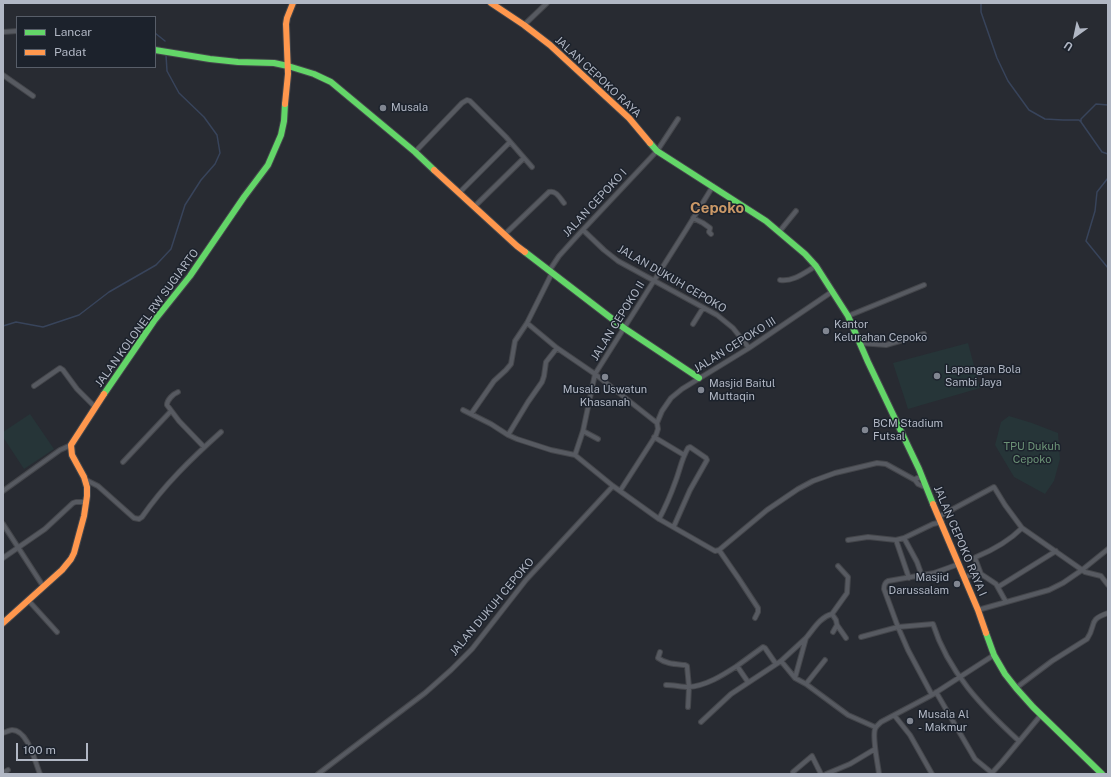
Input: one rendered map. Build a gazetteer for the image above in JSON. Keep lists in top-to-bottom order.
{
  "streets": {
    "main road": ["JALAN CEPOKO RAYA", "JALAN KOLONEL RW SUGIARTO", "JALAN CEPOKO RAYA I"],
    "street": [
      "JALAN CEPOKO I",
      "JALAN DUKUH CEPOKO",
      "JALAN CEPOKO II",
      "JALAN CEPOKO III"
    ]
  },
  "crossings": [
    ["JALAN CEPOKO RAYA", "JALAN CEPOKO I"],
    ["JALAN CEPOKO RAYA", "JALAN CEPOKO II"],
    ["JALAN CEPOKO RAYA", "JALAN CEPOKO III"],
    ["JALAN CEPOKO RAYA", "JALAN CEPOKO RAYA I"],
    ["JALAN CEPOKO I", "JALAN DUKUH CEPOKO"],
    ["JALAN DUKUH CEPOKO", "JALAN CEPOKO II"],
    ["JALAN DUKUH CEPOKO", "JALAN CEPOKO III"],
    ["JALAN CEPOKO III", "JALAN CEPOKO RAYA I"]
  ],
  "districts": ["Cepoko"],
  "parks": ["TPU Dukuh Cepoko"],
  "places": [
    "Musala",
    "Kantor Kelurahan Cepoko",
    "Lapangan Bola Sambi Jaya",
    "Musala Uswatun Khasanah",
    "Masjid Baitul Muttaqin",
    "BCM Stadium Futsal",
    "Masjid Darussalam",
    "Musala Al - Makmur"
  ],
  "legend": ["Lancar", "Padat"],
  "scale_bar": "100 m",
  "north": "bottom left"
}
